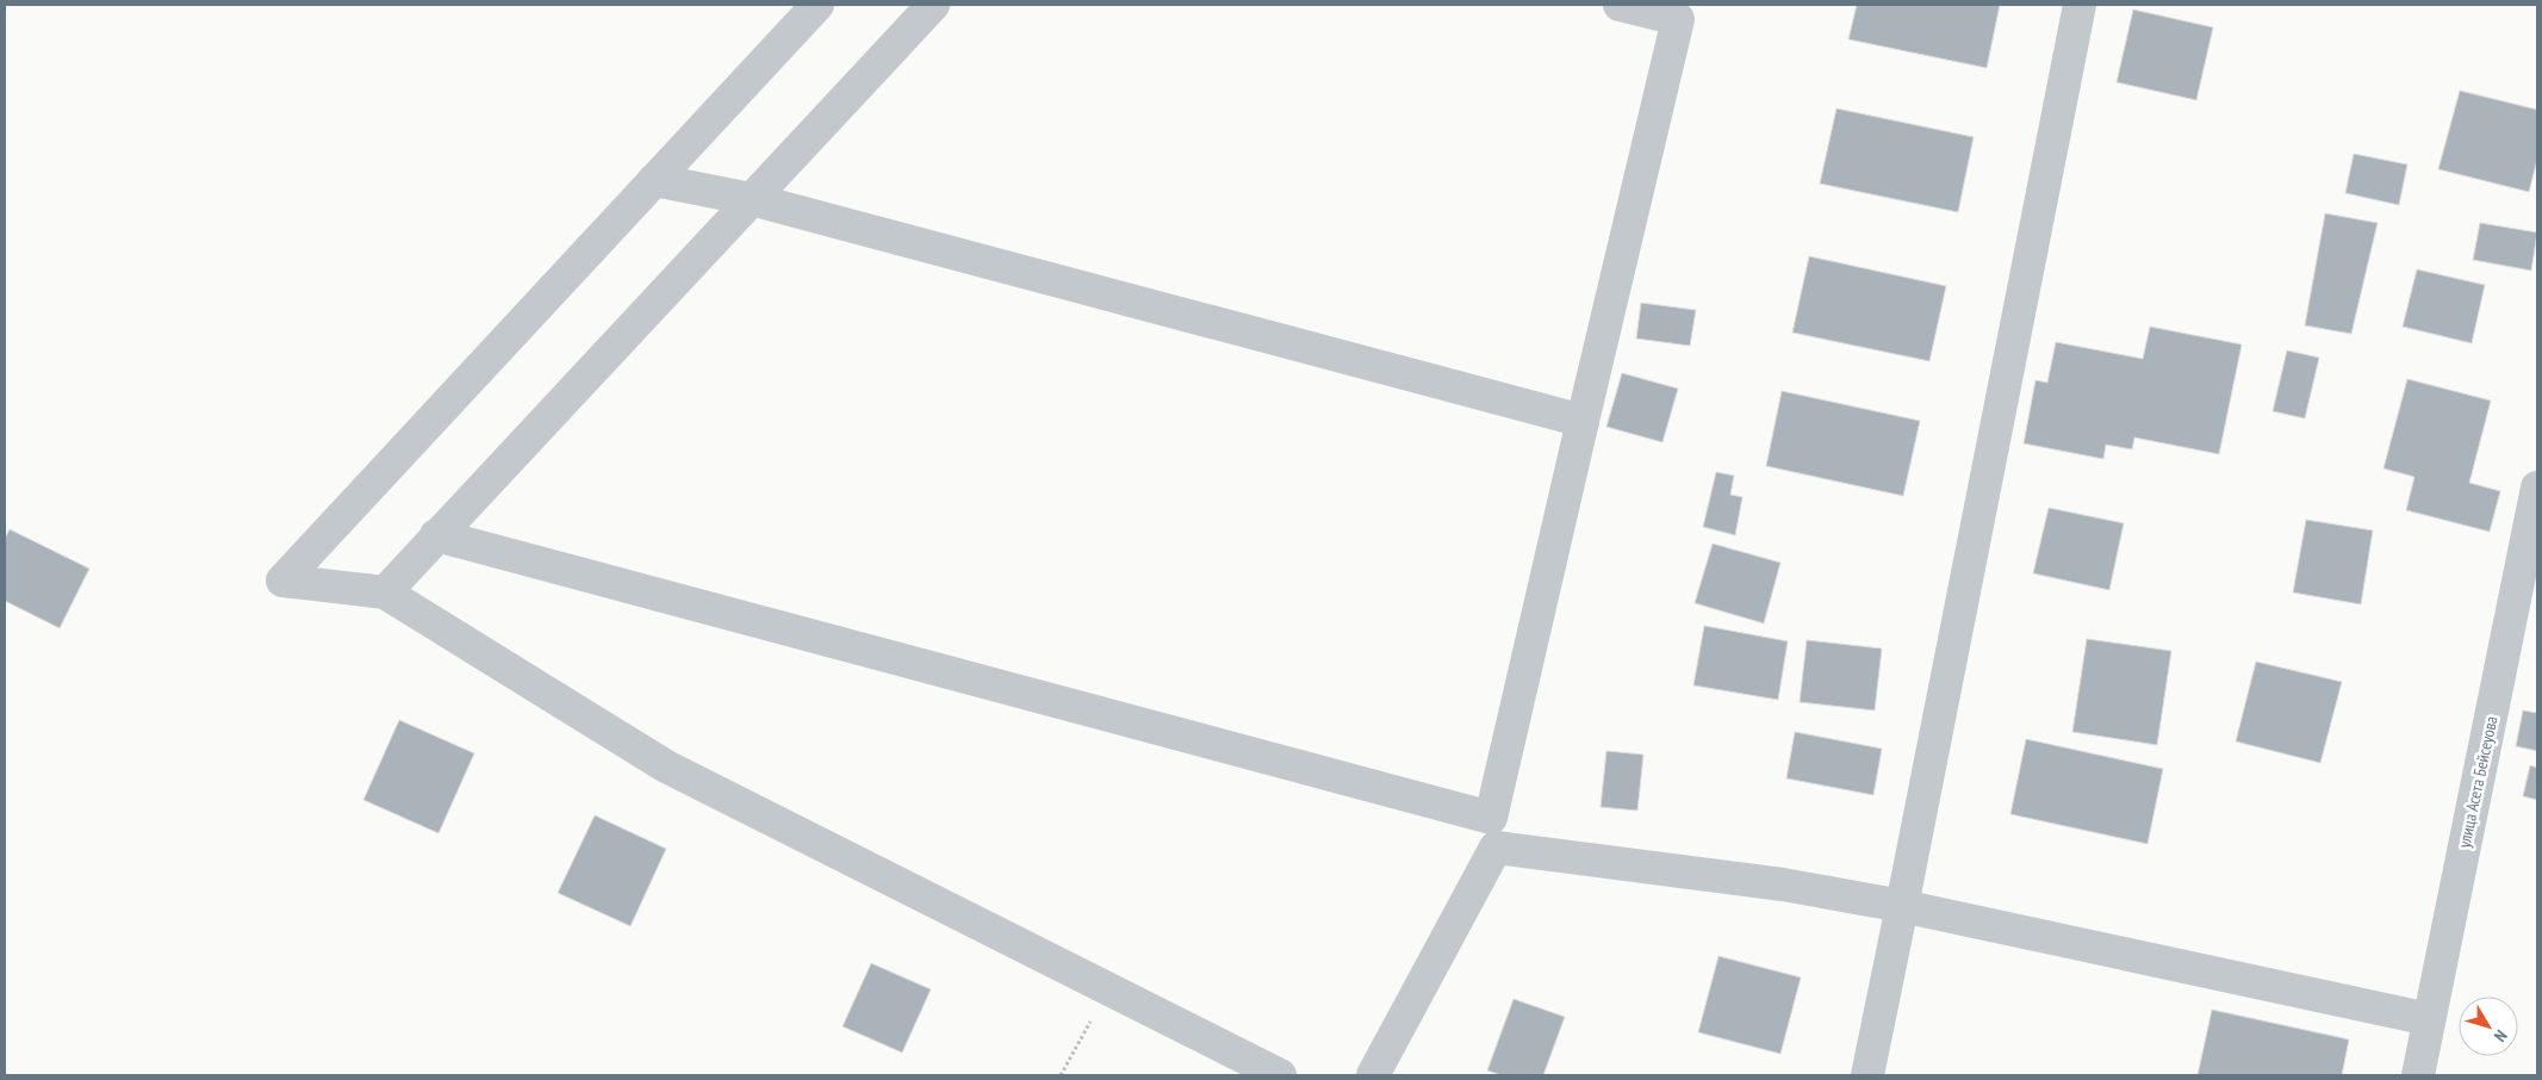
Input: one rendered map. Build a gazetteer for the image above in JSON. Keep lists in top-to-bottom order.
{
  "streets": {
    "street": ["улица Асета Бейсеуова"]
  },
  "north": "bottom right"
}
